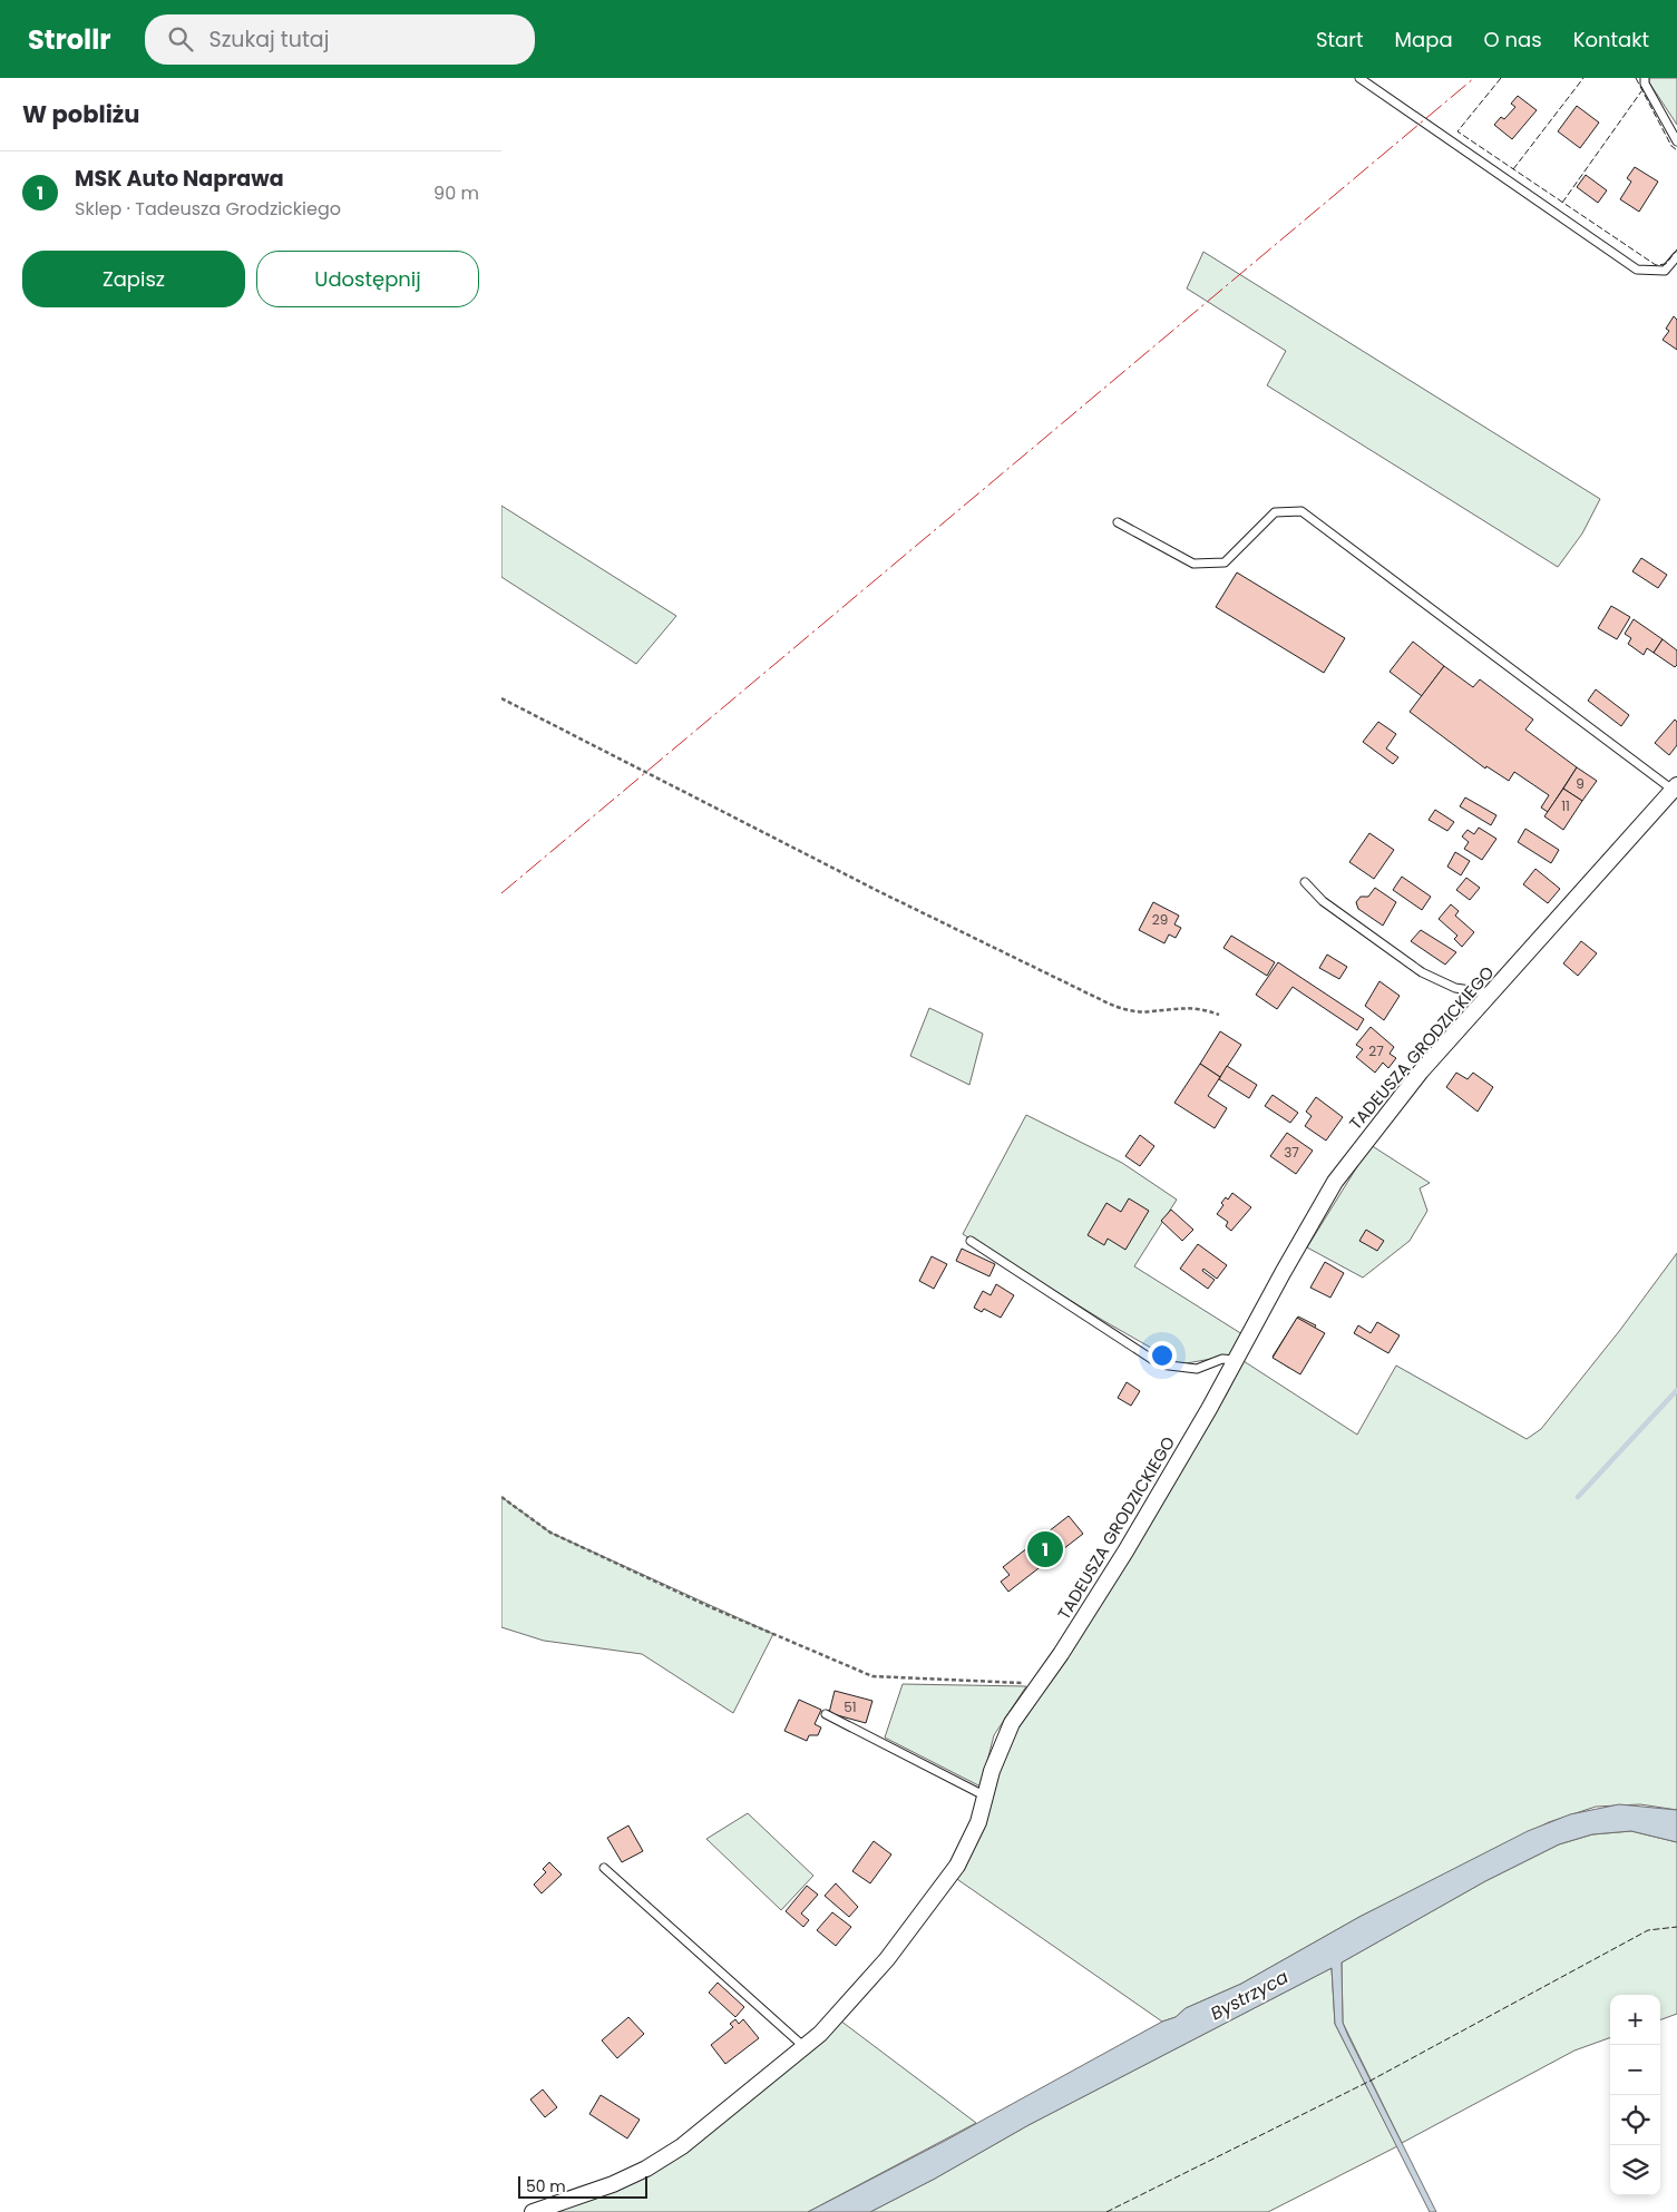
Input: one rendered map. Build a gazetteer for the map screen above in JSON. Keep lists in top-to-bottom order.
{
  "streets": {
    "street": ["TADEUSZA GRODZICKIEGO"]
  },
  "water": ["Bystrzyca"],
  "house_numbers": [
    "9",
    "11",
    "29",
    "27",
    "37",
    "51"
  ],
  "scale_bar": "50 m",
  "page": {
    "header": "Strollr",
    "search": "Szukaj tutaj",
    "nav": [
      "Start",
      "Mapa",
      "O nas",
      "Kontakt"
    ],
    "heading": "W pobliżu",
    "list": [
      {
        "mark": "1",
        "name": "MSK Auto Naprawa",
        "note": "Sklep · Tadeusza Grodzickiego",
        "value": "90 m"
      }
    ],
    "buttons": ["Zapisz", "Udostępnij"],
    "pins": "1",
    "map_buttons": ["+", "−"],
    "scale": "50 m"
  }
}
